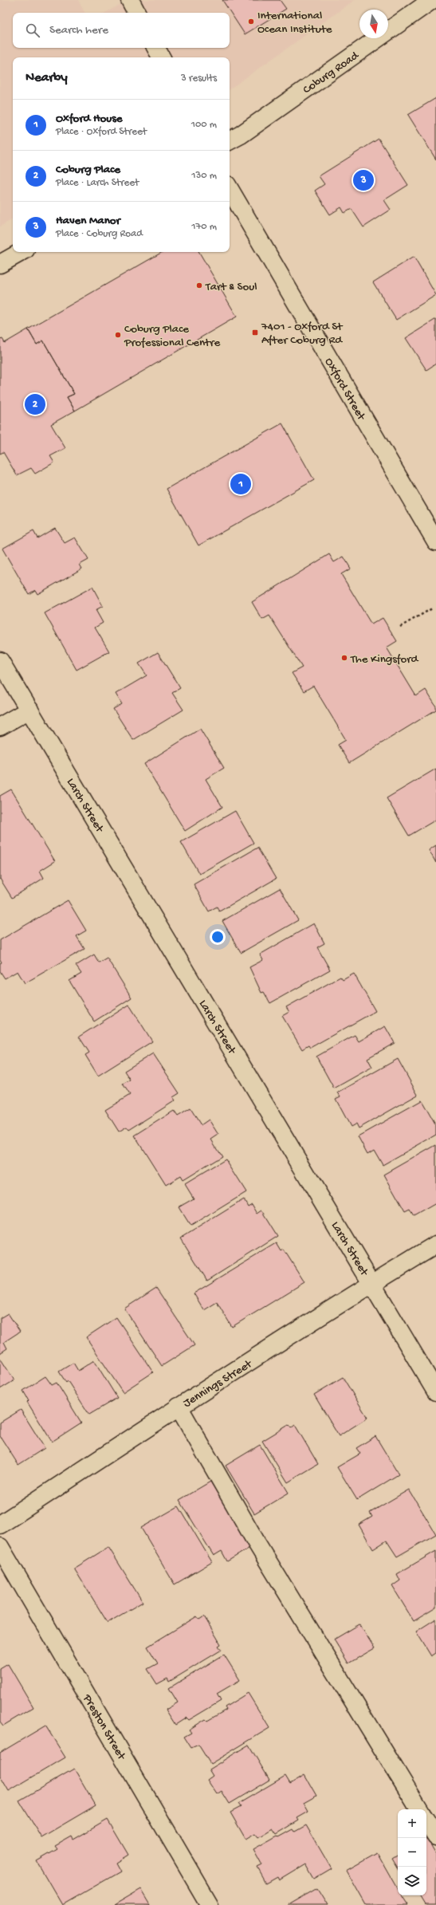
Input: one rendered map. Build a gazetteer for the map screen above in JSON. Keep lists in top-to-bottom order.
{
  "streets": {
    "street": [
      "Coburg Road",
      "Oxford Street",
      "Larch Street",
      "Jennings Street",
      "Preston Street"
    ]
  },
  "crossings": [
    ["Larch Street", "Jennings Street"]
  ],
  "places": {
    "other": [
      "International Ocean Institute",
      "Tart & Soul",
      "Coburg Place Professional Centre",
      "The Kingsford"
    ],
    "transit": ["7401 - Oxford St After Coburg Rd"]
  },
  "north": "bottom",
  "page": {
    "search": "Search here",
    "heading": ["Nearby", "3 results"],
    "list": [
      {
        "mark": "1",
        "name": "Oxford House",
        "note": "Place · Oxford Street",
        "value": "100 m"
      },
      {
        "mark": "2",
        "name": "Coburg Place",
        "note": "Place · Larch Street",
        "value": "130 m"
      },
      {
        "mark": "3",
        "name": "Haven Manor",
        "note": "Place · Coburg Road",
        "value": "170 m"
      }
    ],
    "pins": ["3", "2", "1"],
    "map_buttons": ["+", "−"]
  }
}
